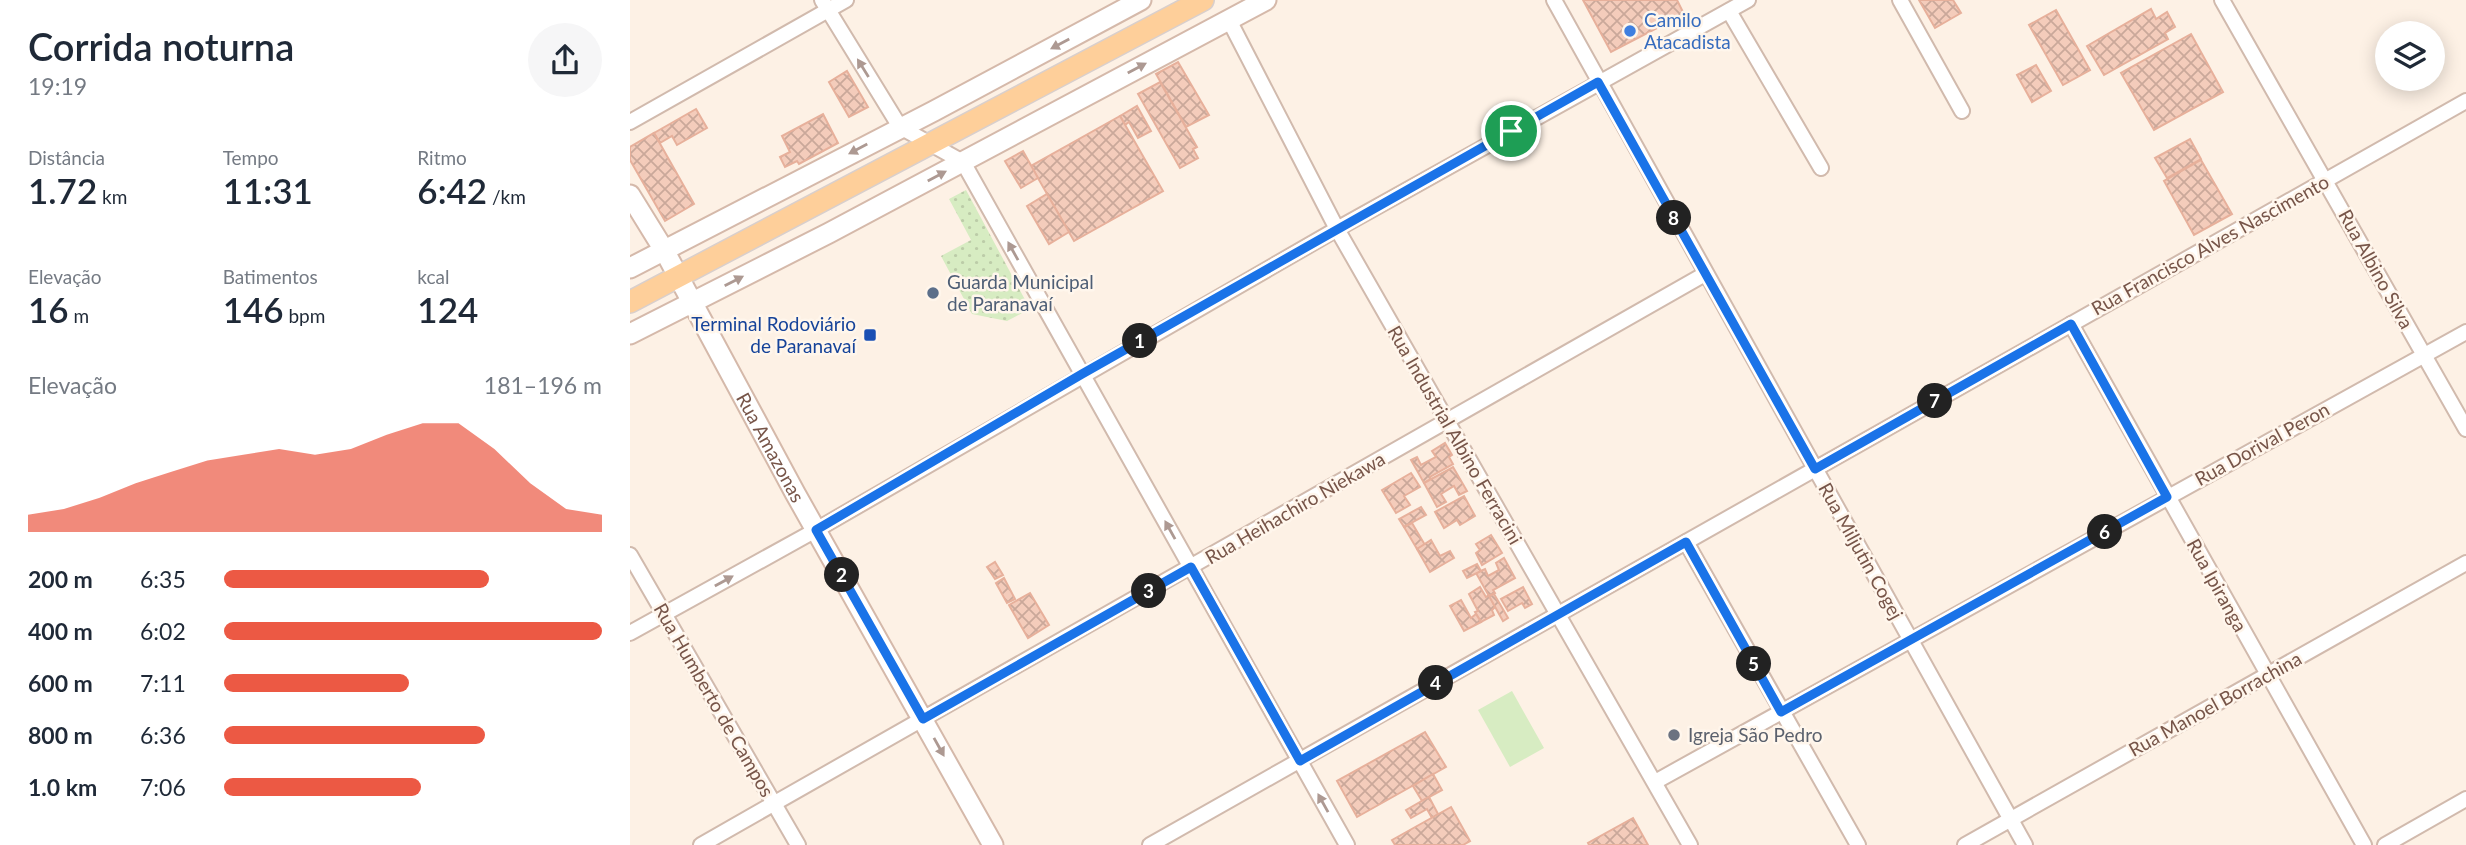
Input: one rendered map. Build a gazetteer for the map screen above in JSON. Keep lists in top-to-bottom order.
{
  "streets": {
    "street": [
      "Rua Francisco Alves Nascimento",
      "Rua Albino Silva",
      "Rua Industrial Albino Ferracini",
      "Rua Dorival Peron",
      "Rua Amazonas",
      "Rua Heihachiro Niekawa",
      "Rua Miljutin Cogej",
      "Rua Ipiranga",
      "Rua Humberto de Campos",
      "Rua Manoel Borrachina"
    ]
  },
  "crossings": [
    ["Rua Francisco Alves Nascimento", "Rua Albino Silva"],
    ["Rua Francisco Alves Nascimento", "Rua Industrial Albino Ferracini"],
    ["Rua Francisco Alves Nascimento", "Rua Miljutin Cogej"],
    ["Rua Francisco Alves Nascimento", "Rua Ipiranga"],
    ["Rua Albino Silva", "Rua Dorival Peron"],
    ["Rua Industrial Albino Ferracini", "Rua Dorival Peron"],
    ["Rua Industrial Albino Ferracini", "Rua Heihachiro Niekawa"],
    ["Rua Dorival Peron", "Rua Miljutin Cogej"],
    ["Rua Dorival Peron", "Rua Ipiranga"],
    ["Rua Amazonas", "Rua Heihachiro Niekawa"],
    ["Rua Heihachiro Niekawa", "Rua Miljutin Cogej"],
    ["Rua Heihachiro Niekawa", "Rua Humberto de Campos"],
    ["Rua Miljutin Cogej", "Rua Manoel Borrachina"],
    ["Rua Ipiranga", "Rua Manoel Borrachina"]
  ],
  "places": {
    "other": ["Camilo Atacadista", "Guarda Municipal de Paranavaí", "Igreja São Pedro"],
    "transit": ["Terminal Rodoviário de Paranavaí"]
  },
  "page": {
    "heading": ["Corrida noturna", "19:19"],
    "stats": [
      ["Distância", "1.72 km"],
      ["Tempo", "11:31"],
      ["Ritmo", "6:42 /km"],
      ["Elevação", "16 m"],
      ["Batimentos", "146 bpm"],
      ["kcal", "124"]
    ],
    "pins": [
      "8",
      "1",
      "7",
      "6",
      "2",
      "3",
      "5",
      "4"
    ],
    "chart": ["Elevação", "181–196 m"],
    "list": [
      {
        "name": "200 m",
        "note": "6:35"
      },
      {
        "name": "400 m",
        "note": "6:02"
      },
      {
        "name": "600 m",
        "note": "7:11"
      },
      {
        "name": "800 m",
        "note": "6:36"
      },
      {
        "name": "1.0 km",
        "note": "7:06"
      }
    ]
  }
}
